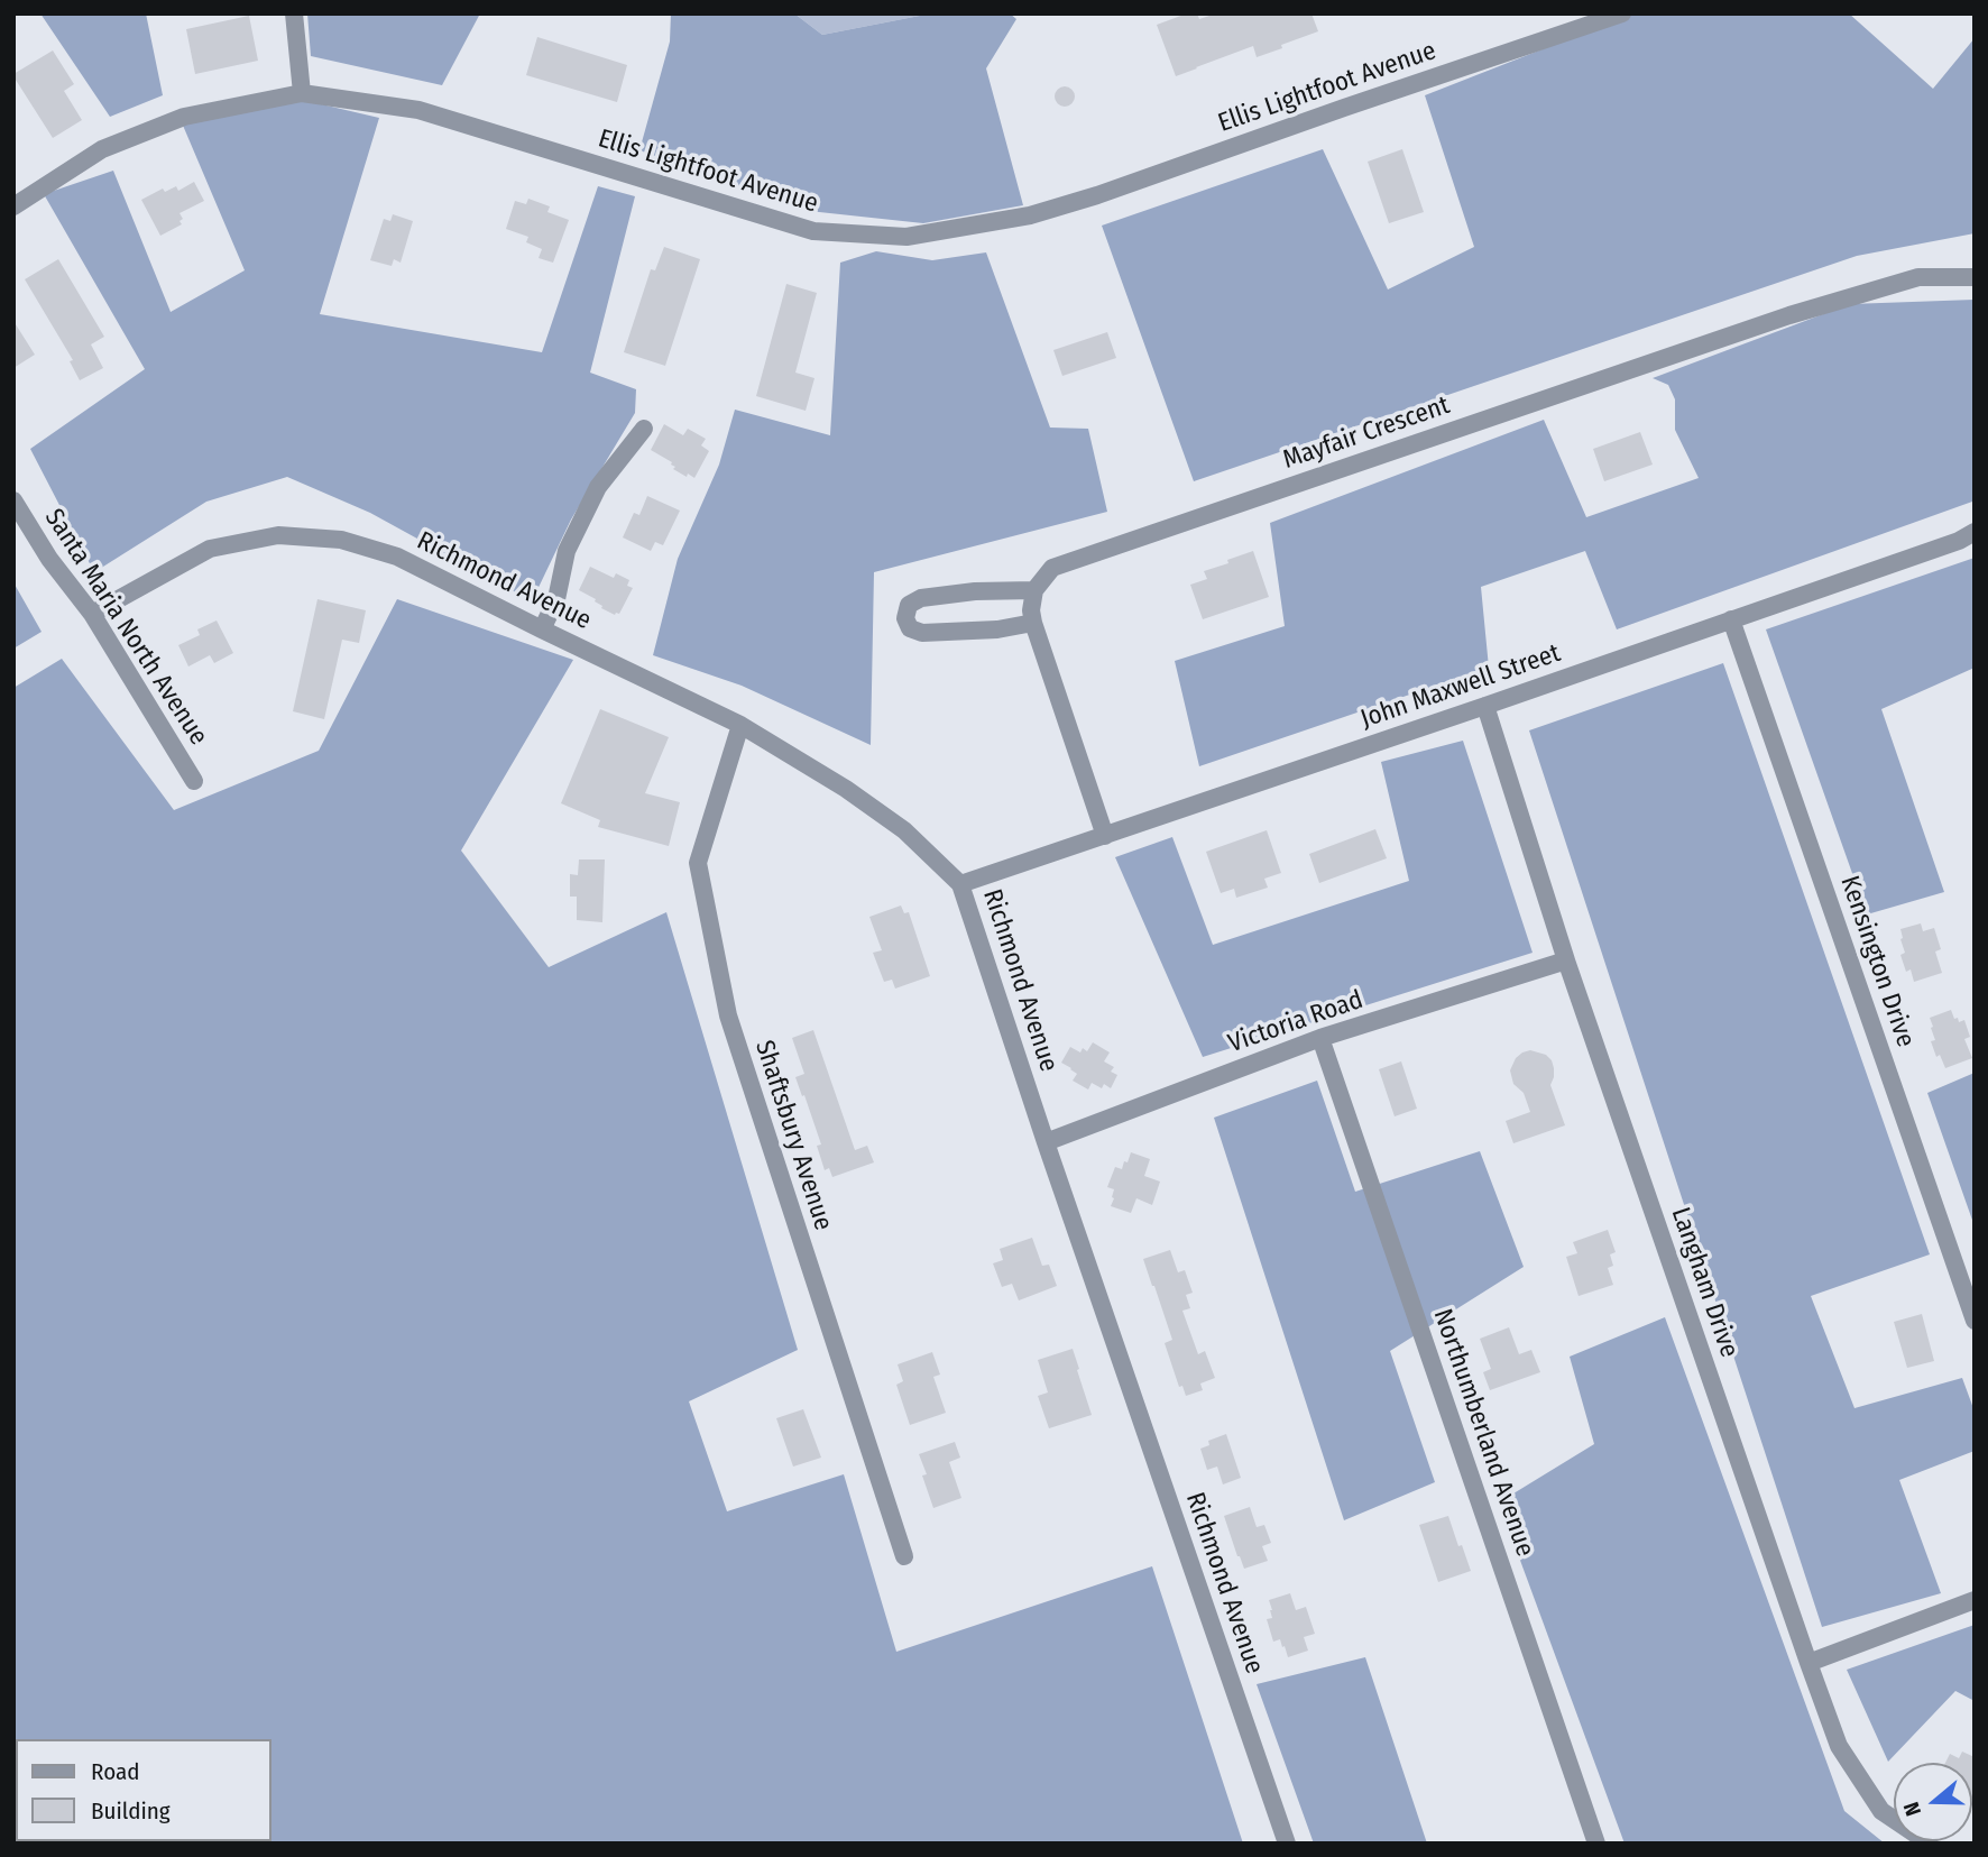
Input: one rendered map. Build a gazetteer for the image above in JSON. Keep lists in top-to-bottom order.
{
  "streets": {
    "street": [
      "Ellis Lightfoot Avenue",
      "Mayfair Crescent",
      "Richmond Avenue",
      "Santa Maria North Avenue",
      "John Maxwell Street",
      "Kensington Drive",
      "Victoria Road",
      "Shaftsbury Avenue",
      "Langham Drive",
      "Northumberland Avenue"
    ]
  },
  "crossings": [
    ["Richmond Avenue", "Santa Maria North Avenue"],
    ["Richmond Avenue", "John Maxwell Street"],
    ["Richmond Avenue", "Victoria Road"],
    ["Richmond Avenue", "Shaftsbury Avenue"],
    ["John Maxwell Street", "Kensington Drive"],
    ["John Maxwell Street", "Langham Drive"],
    ["Victoria Road", "Langham Drive"],
    ["Victoria Road", "Northumberland Avenue"]
  ],
  "legend": ["Road", "Building"],
  "north": "left"
}
